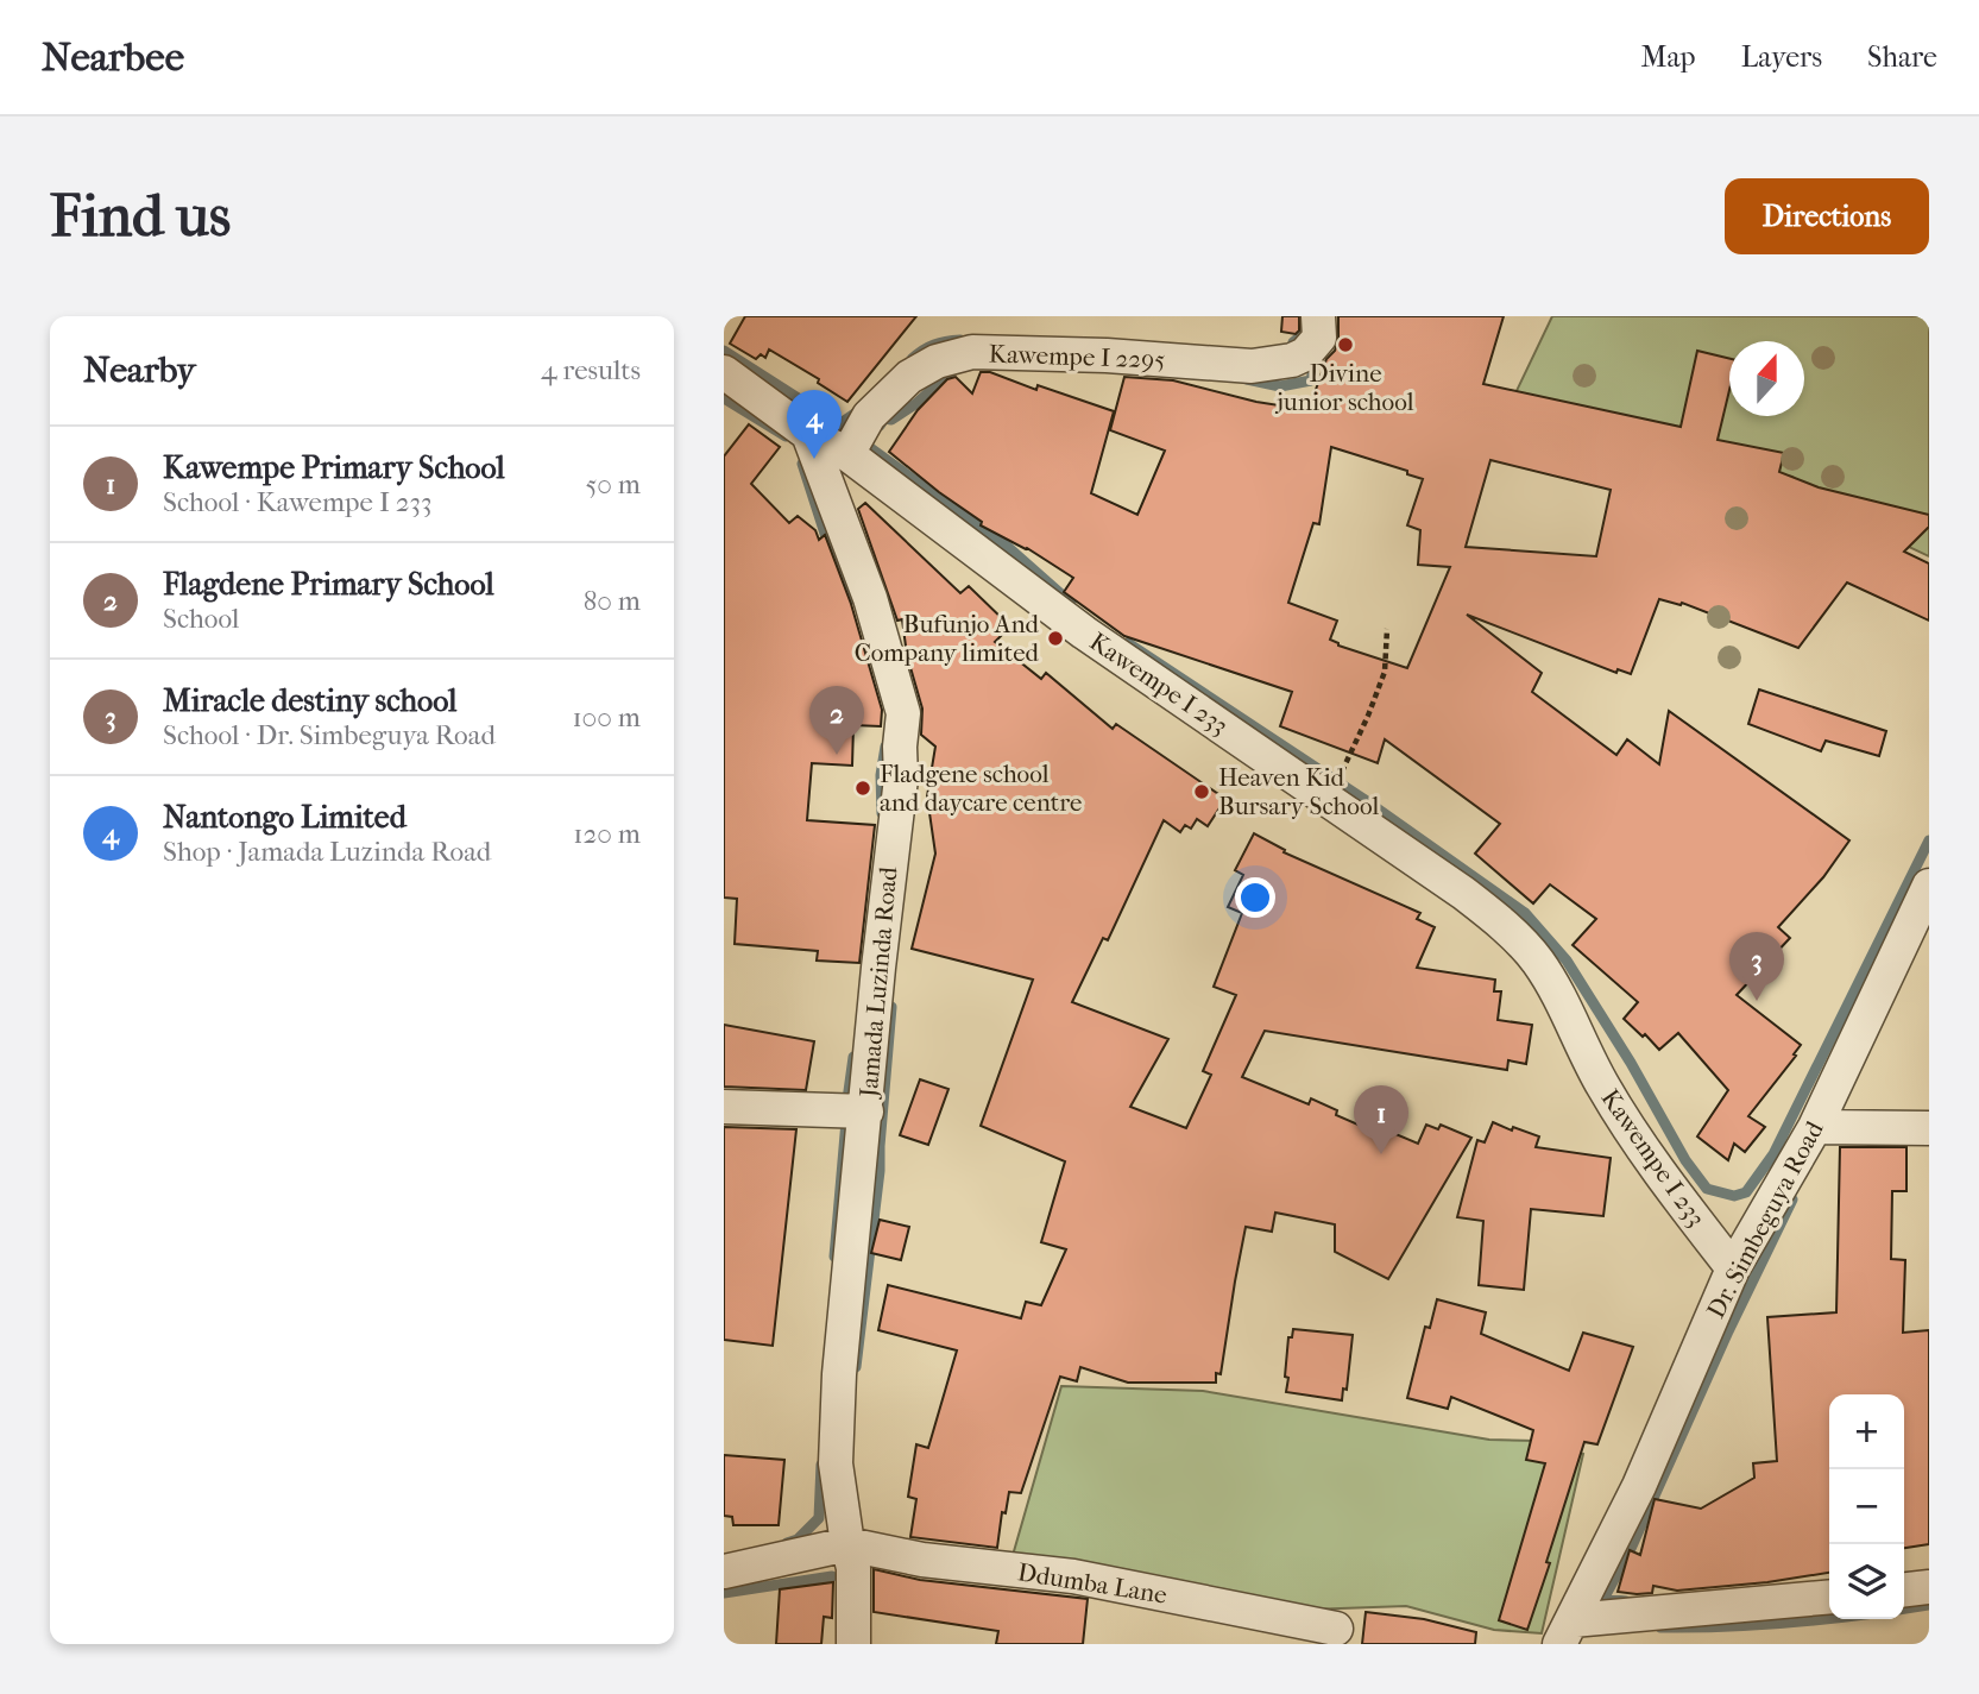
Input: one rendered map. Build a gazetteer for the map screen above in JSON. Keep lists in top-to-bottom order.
{
  "streets": {
    "street": [
      "Kawempe I 2295",
      "Kawempe I 233",
      "Jamada Luzinda Road",
      "Dr. Simbeguya Road",
      "Ddumba Lane"
    ]
  },
  "crossings": [
    ["Kawempe I 2295", "Kawempe I 233"],
    ["Kawempe I 233", "Jamada Luzinda Road"],
    ["Kawempe I 233", "Dr. Simbeguya Road"],
    ["Jamada Luzinda Road", "Ddumba Lane"]
  ],
  "places": [
    "Divine junior school",
    "Bufunjo And Company limited",
    "Fladgene school and daycare centre",
    "Heaven Kid Bursary School"
  ],
  "north": "top",
  "page": {
    "header": "Nearbee",
    "nav": ["Map", "Layers", "Share"],
    "buttons": "Directions",
    "title": "Find us",
    "heading": ["Nearby", "4 results"],
    "pins": [
      "4",
      "2",
      "3",
      "1"
    ],
    "list": [
      {
        "mark": "1",
        "name": "Kawempe Primary School",
        "note": "School · Kawempe I 233",
        "value": "50 m"
      },
      {
        "mark": "2",
        "name": "Flagdene Primary School",
        "note": "School",
        "value": "80 m"
      },
      {
        "mark": "3",
        "name": "Miracle destiny school",
        "note": "School · Dr. Simbeguya Road",
        "value": "100 m"
      },
      {
        "mark": "4",
        "name": "Nantongo Limited",
        "note": "Shop · Jamada Luzinda Road",
        "value": "120 m"
      }
    ],
    "map_buttons": ["+", "−"]
  }
}
